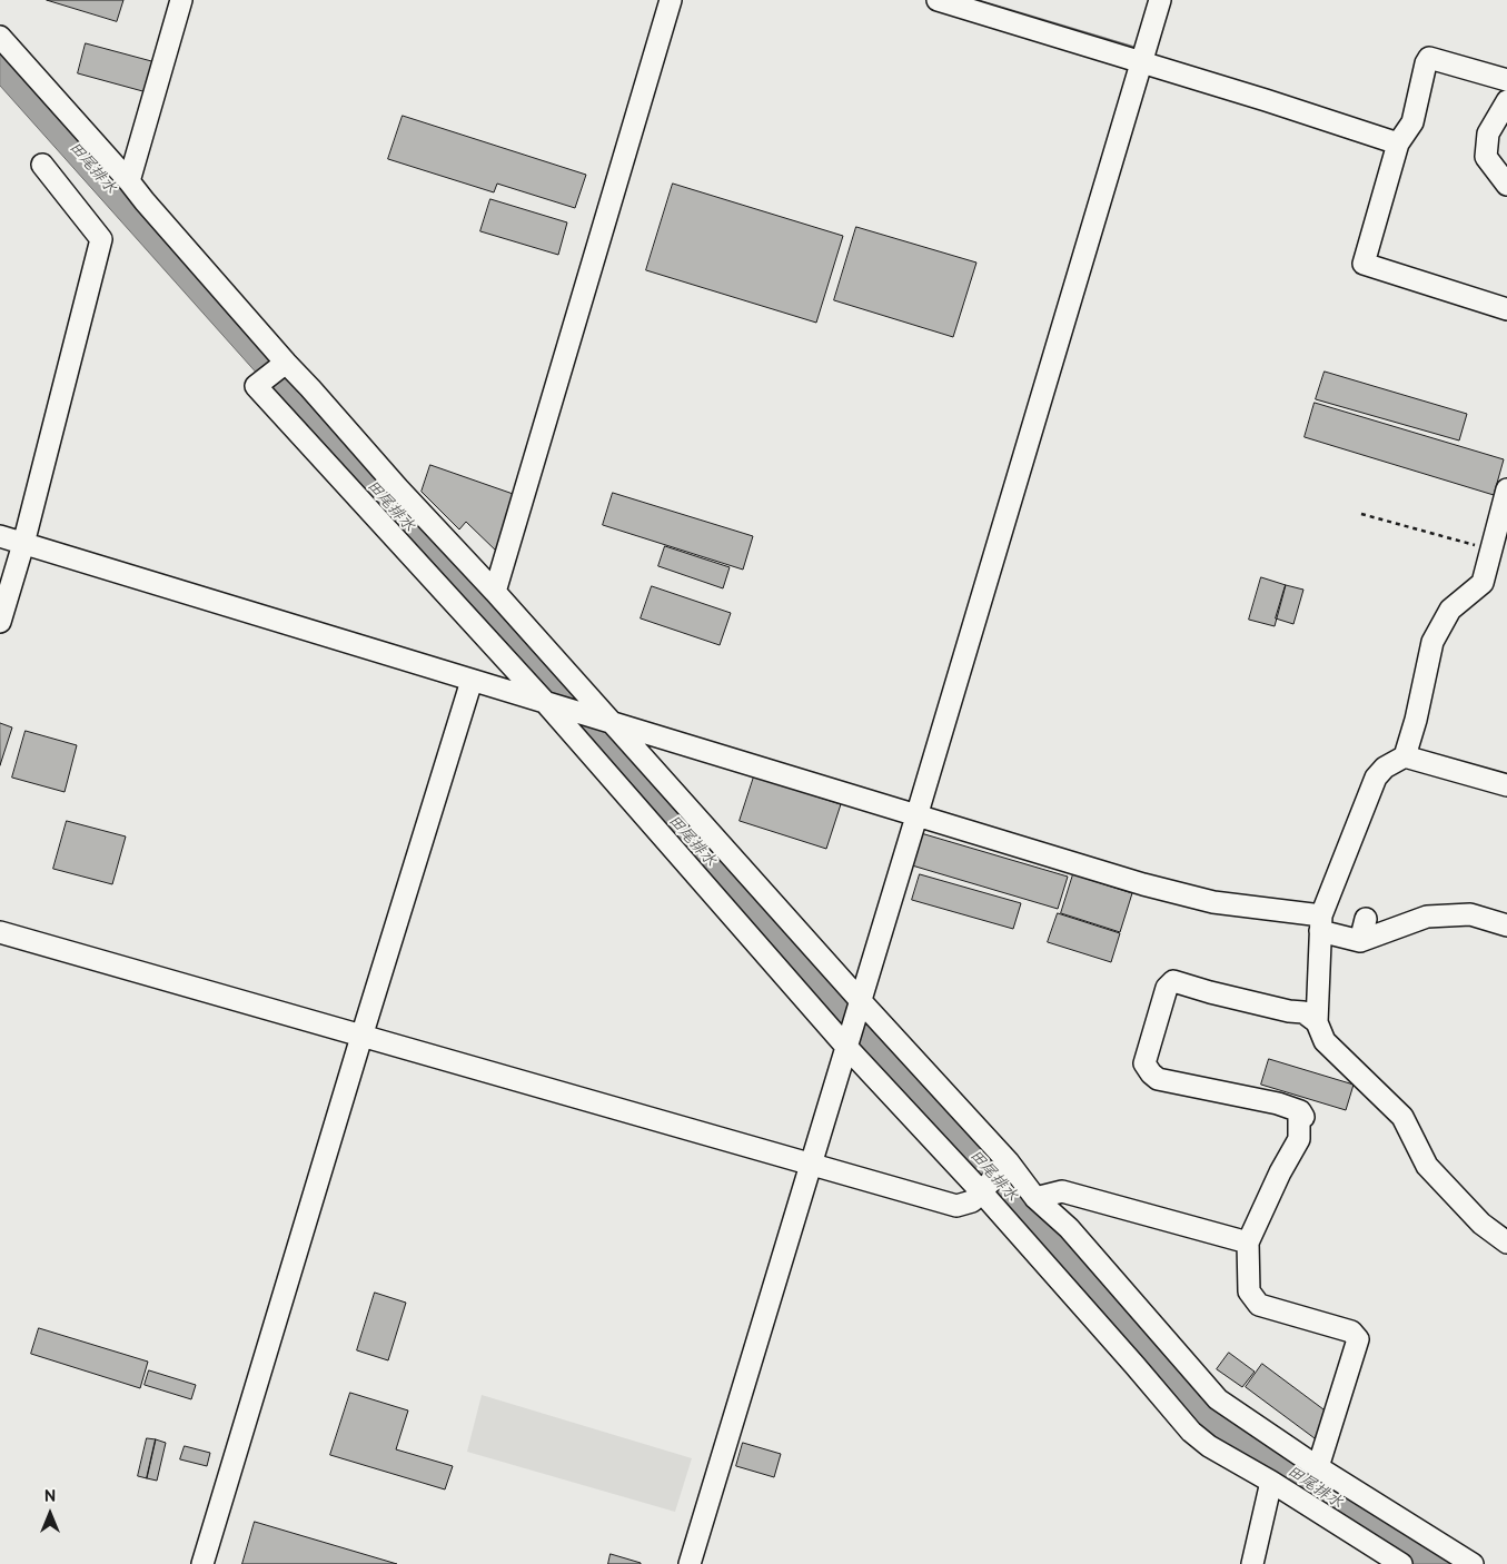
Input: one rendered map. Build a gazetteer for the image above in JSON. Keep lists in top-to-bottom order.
{
  "water": ["田尾排水"],
  "north": "top"
}
